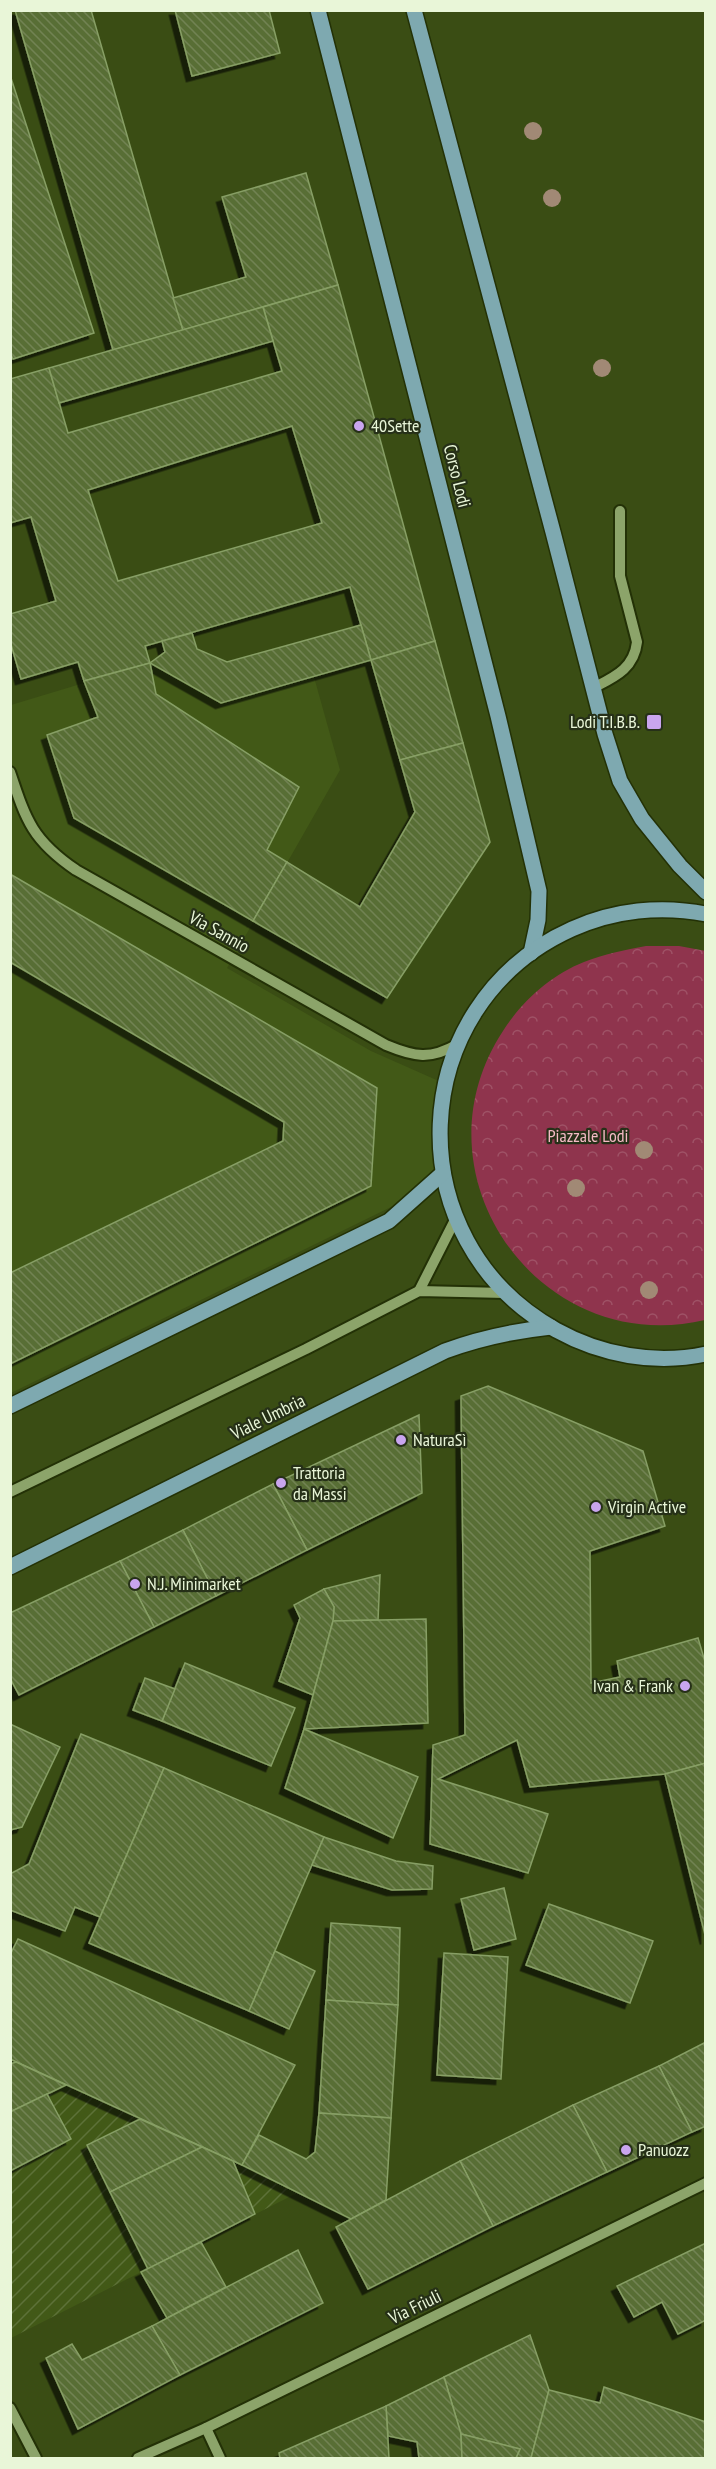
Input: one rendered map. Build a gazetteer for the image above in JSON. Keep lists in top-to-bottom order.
{
  "streets": {
    "main road": ["Corso Lodi", "Viale Umbria"],
    "street": ["Via Sannio", "Via Friuli"]
  },
  "parks": ["Piazzale Lodi"],
  "places": {
    "other": [
      "40Sette",
      "NaturaSì",
      "Trattoria da Massi",
      "Virgin Active",
      "N.J. Minimarket",
      "Ivan & Frank",
      "Panuozz"
    ],
    "transit": ["Lodi T.I.B.B."]
  }
}
